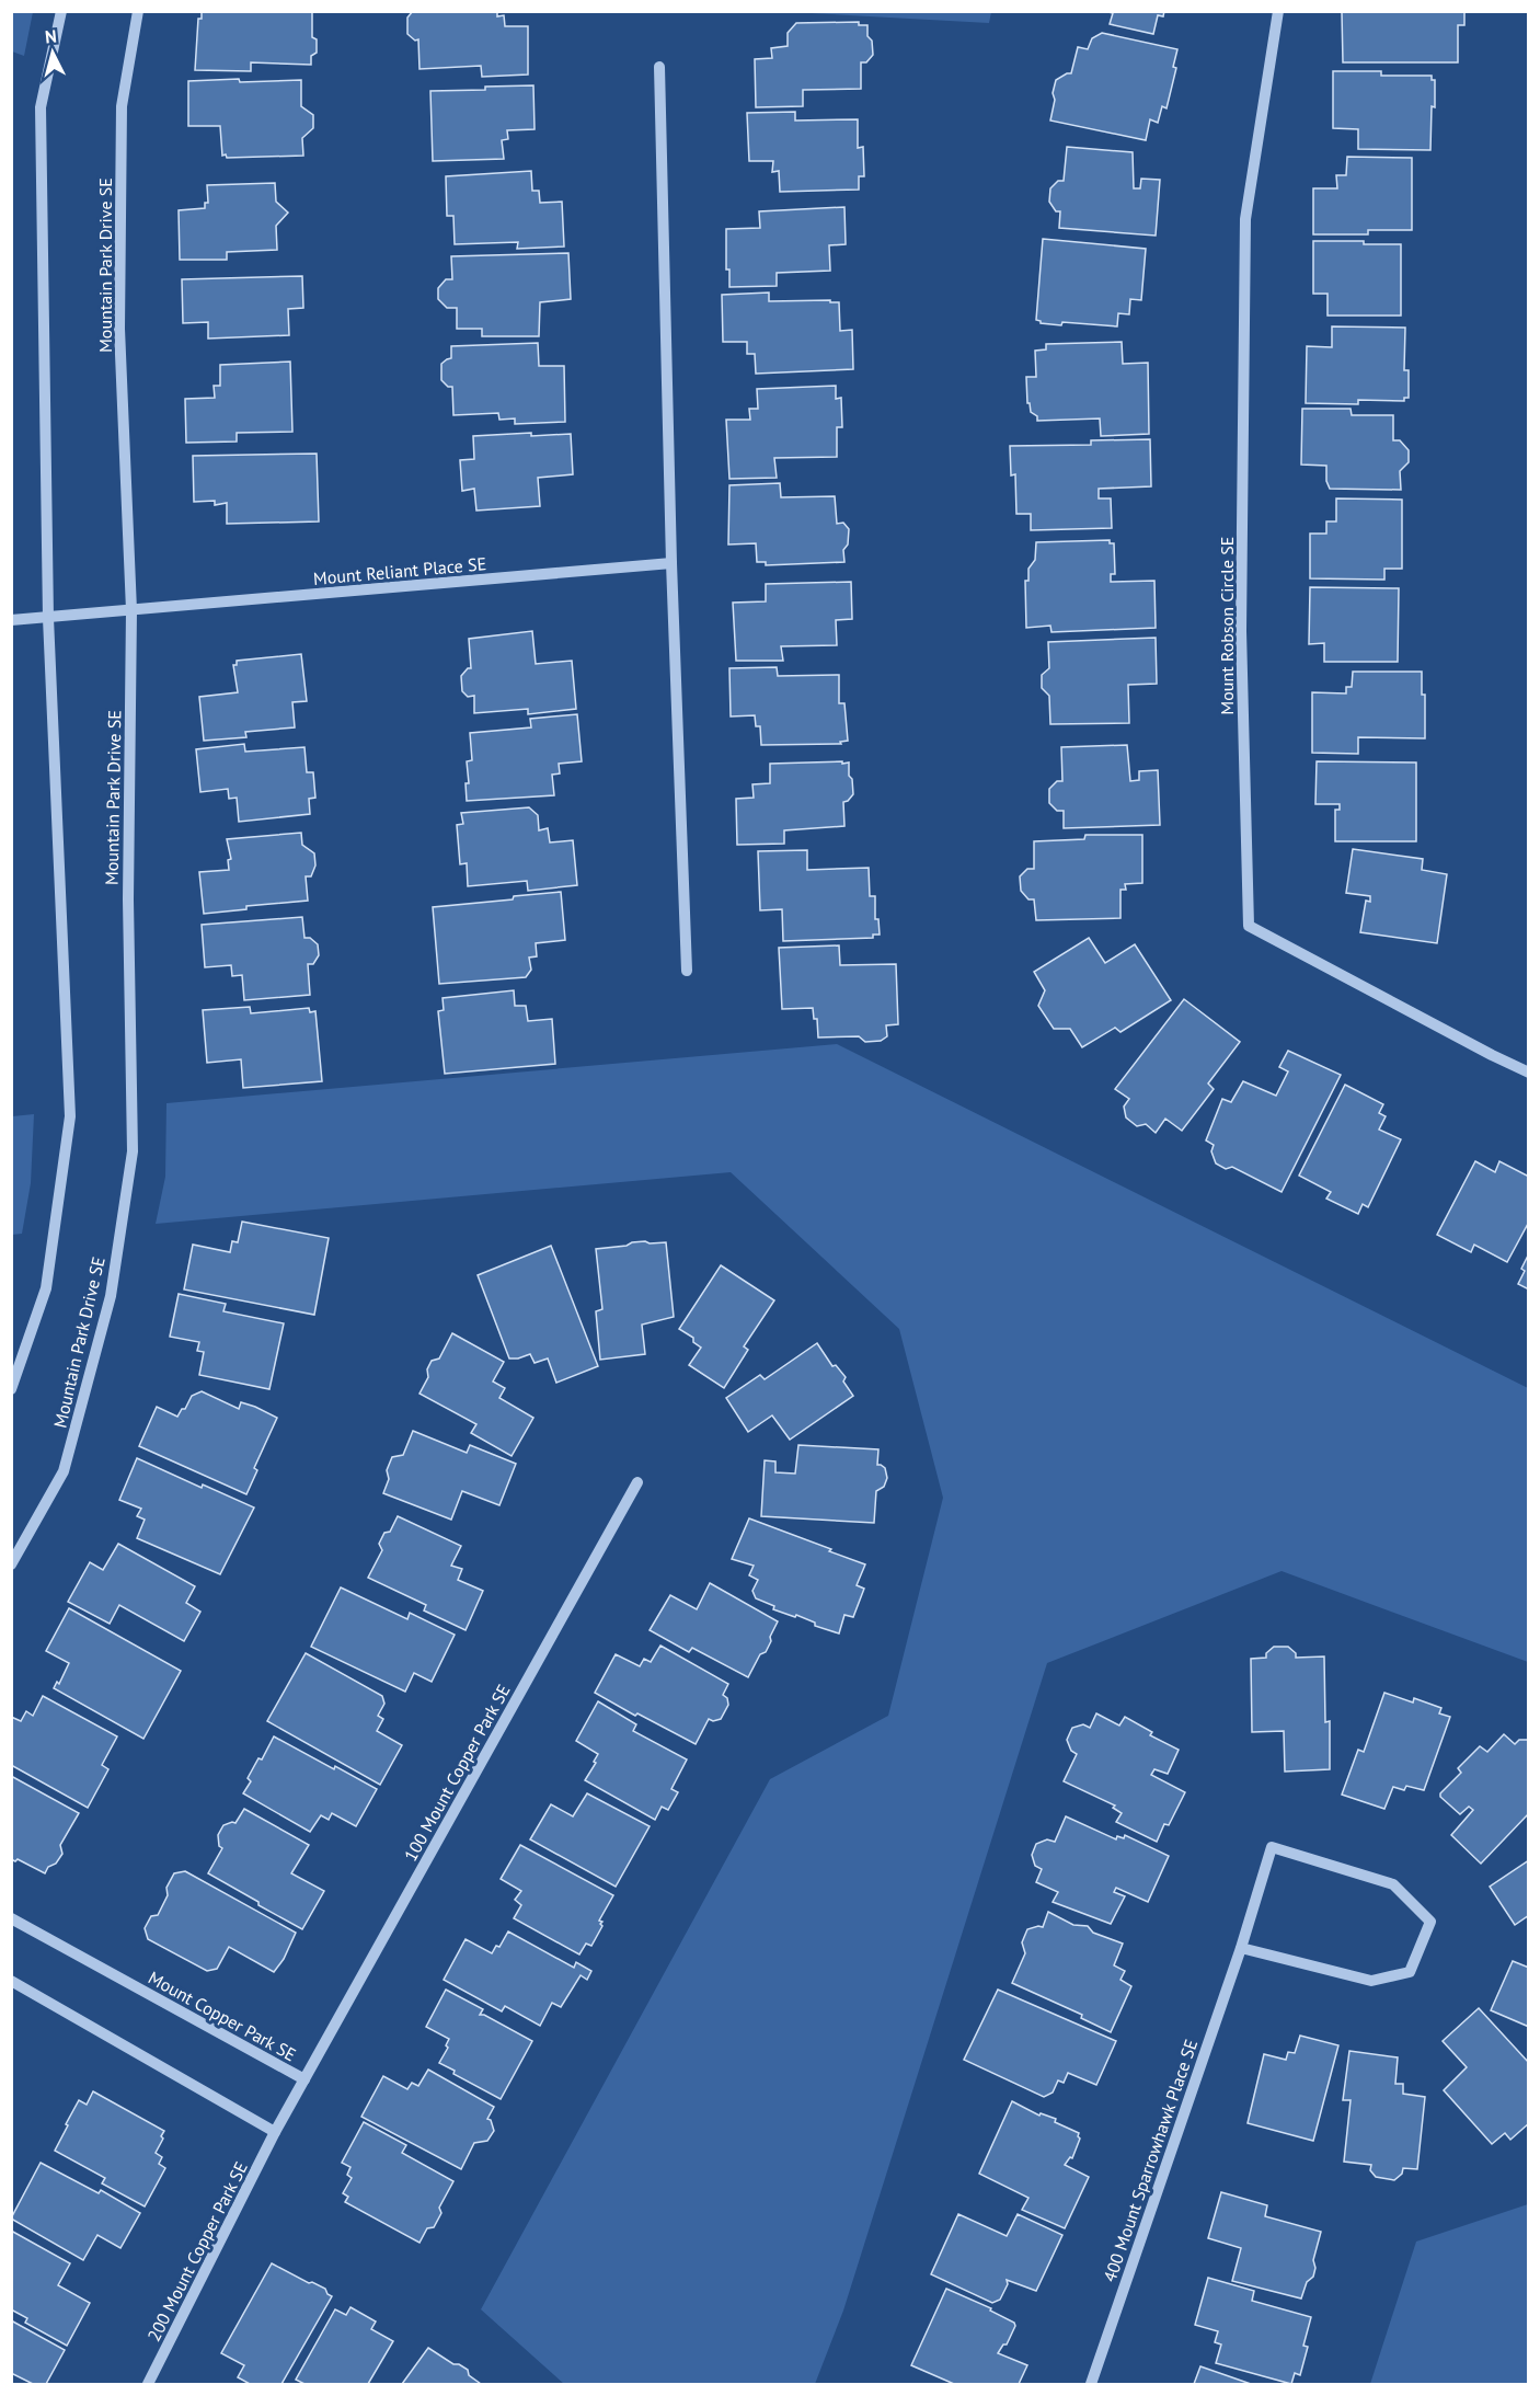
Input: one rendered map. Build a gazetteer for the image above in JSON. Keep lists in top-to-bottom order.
{
  "streets": {
    "street": [
      "Mountain Park Drive SE",
      "Mount Reliant Place SE",
      "Mount Robson Circle SE",
      "100 Mount Copper Park SE",
      "Mount Copper Park SE",
      "400 Mount Sparrowhawk Place SE",
      "200 Mount Copper Park SE"
    ]
  },
  "crossings": [
    ["Mountain Park Drive SE", "Mount Reliant Place SE"],
    ["100 Mount Copper Park SE", "Mount Copper Park SE"],
    ["Mount Copper Park SE", "200 Mount Copper Park SE"]
  ],
  "north": "top"
}
